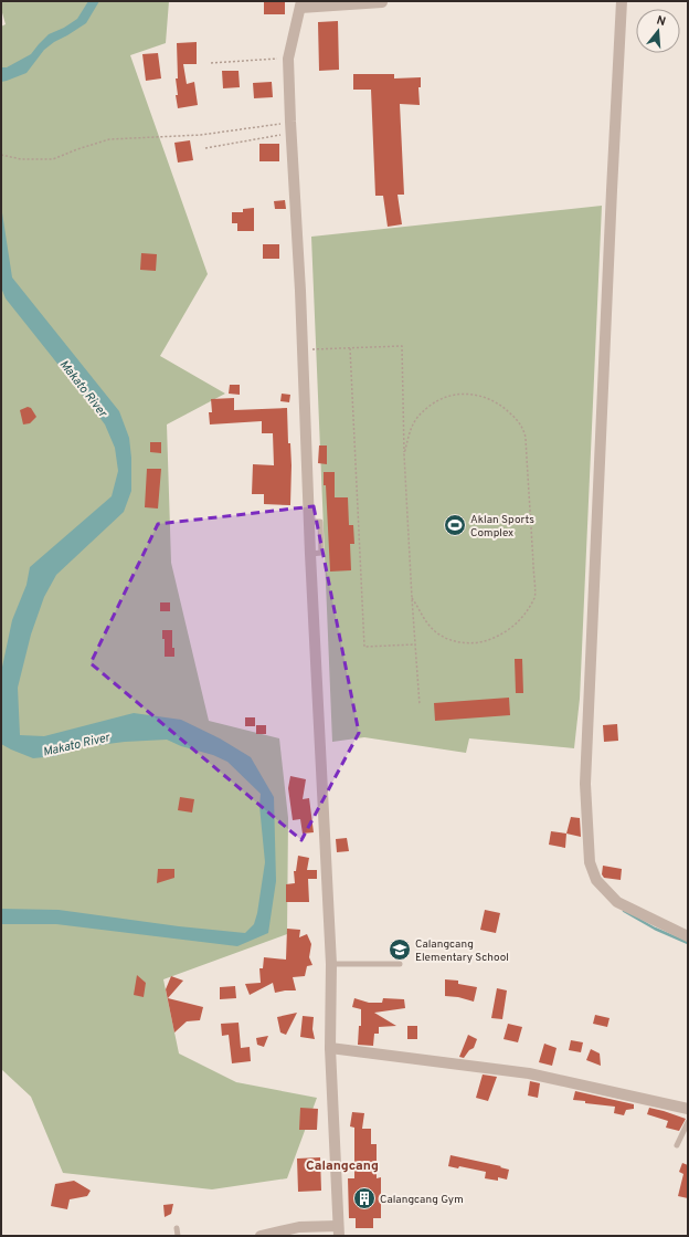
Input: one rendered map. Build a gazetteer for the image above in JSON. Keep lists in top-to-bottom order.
{
  "districts": ["Calangcang"],
  "water": ["Makato River"],
  "places": {
    "sports": ["Aklan Sports Complex"],
    "school or university": ["Calangcang Elementary School"],
    "building": ["Calangcang Gym"]
  },
  "north": "top"
}
